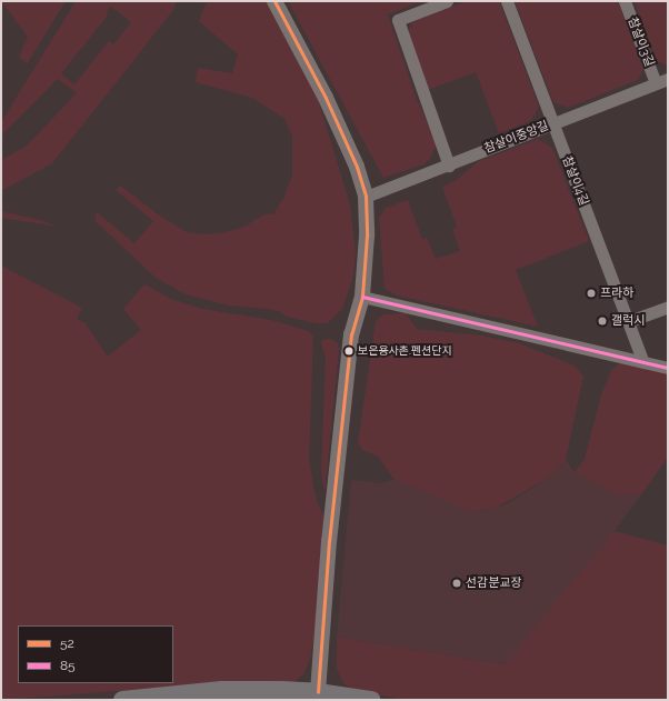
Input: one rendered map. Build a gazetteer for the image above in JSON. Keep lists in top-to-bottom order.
{
  "streets": {
    "street": ["참살이3길", "참살이중앙길", "참살이4길"]
  },
  "crossings": [
    ["참살이3길", "참살이중앙길"],
    ["참살이중앙길", "참살이4길"]
  ],
  "places": [
    "프라하",
    "갤럭시",
    "보은용사촌.펜션단지",
    "선감분교장"
  ],
  "lines": ["transit line 52", "transit line 85"],
  "legend": ["52", "85"]
}
